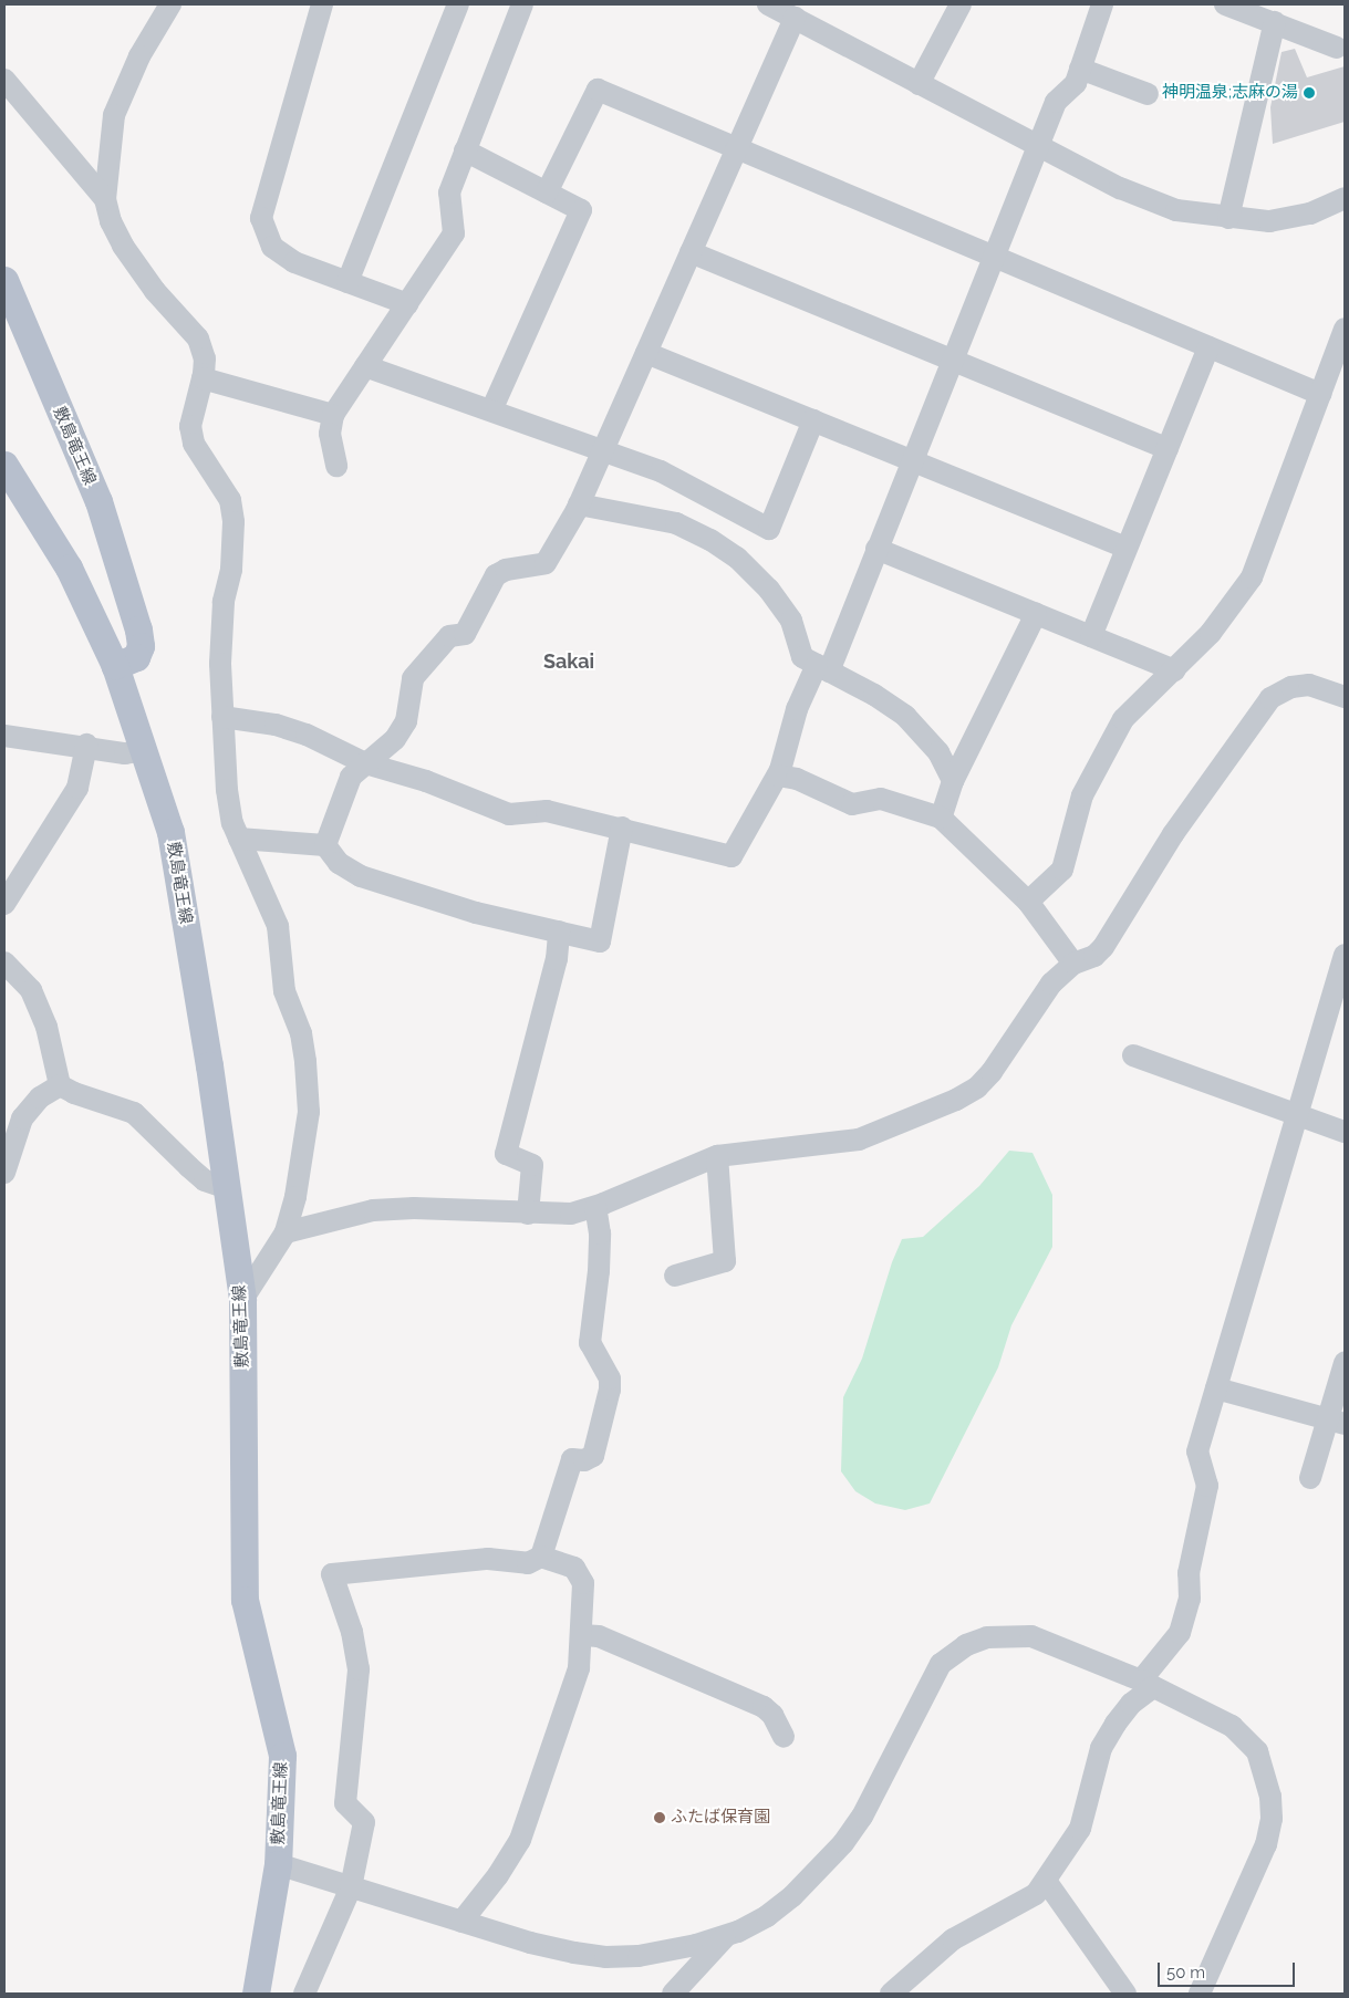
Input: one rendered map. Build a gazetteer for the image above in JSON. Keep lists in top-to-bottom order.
{
  "streets": {
    "main road": ["敷島竜王線"]
  },
  "districts": ["Sakai"],
  "places": ["神明温泉;志麻の湯", "ふたば保育園"],
  "scale_bar": "50 m"
}
